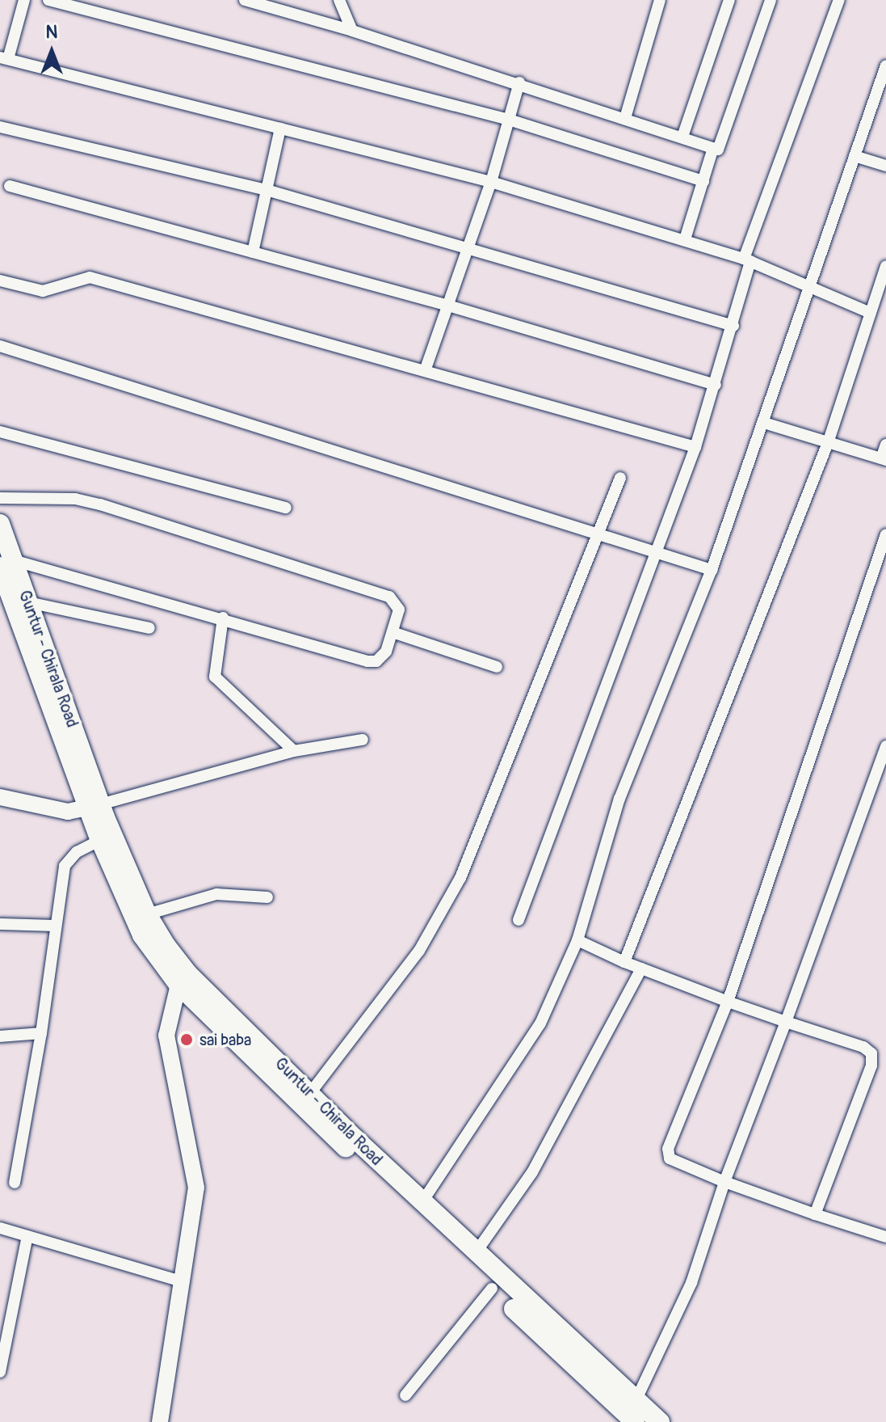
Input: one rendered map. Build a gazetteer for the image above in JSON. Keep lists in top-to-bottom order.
{
  "streets": {
    "main road": ["Guntur - Chirala Road"]
  },
  "places": ["sai baba"],
  "north": "top"
}
